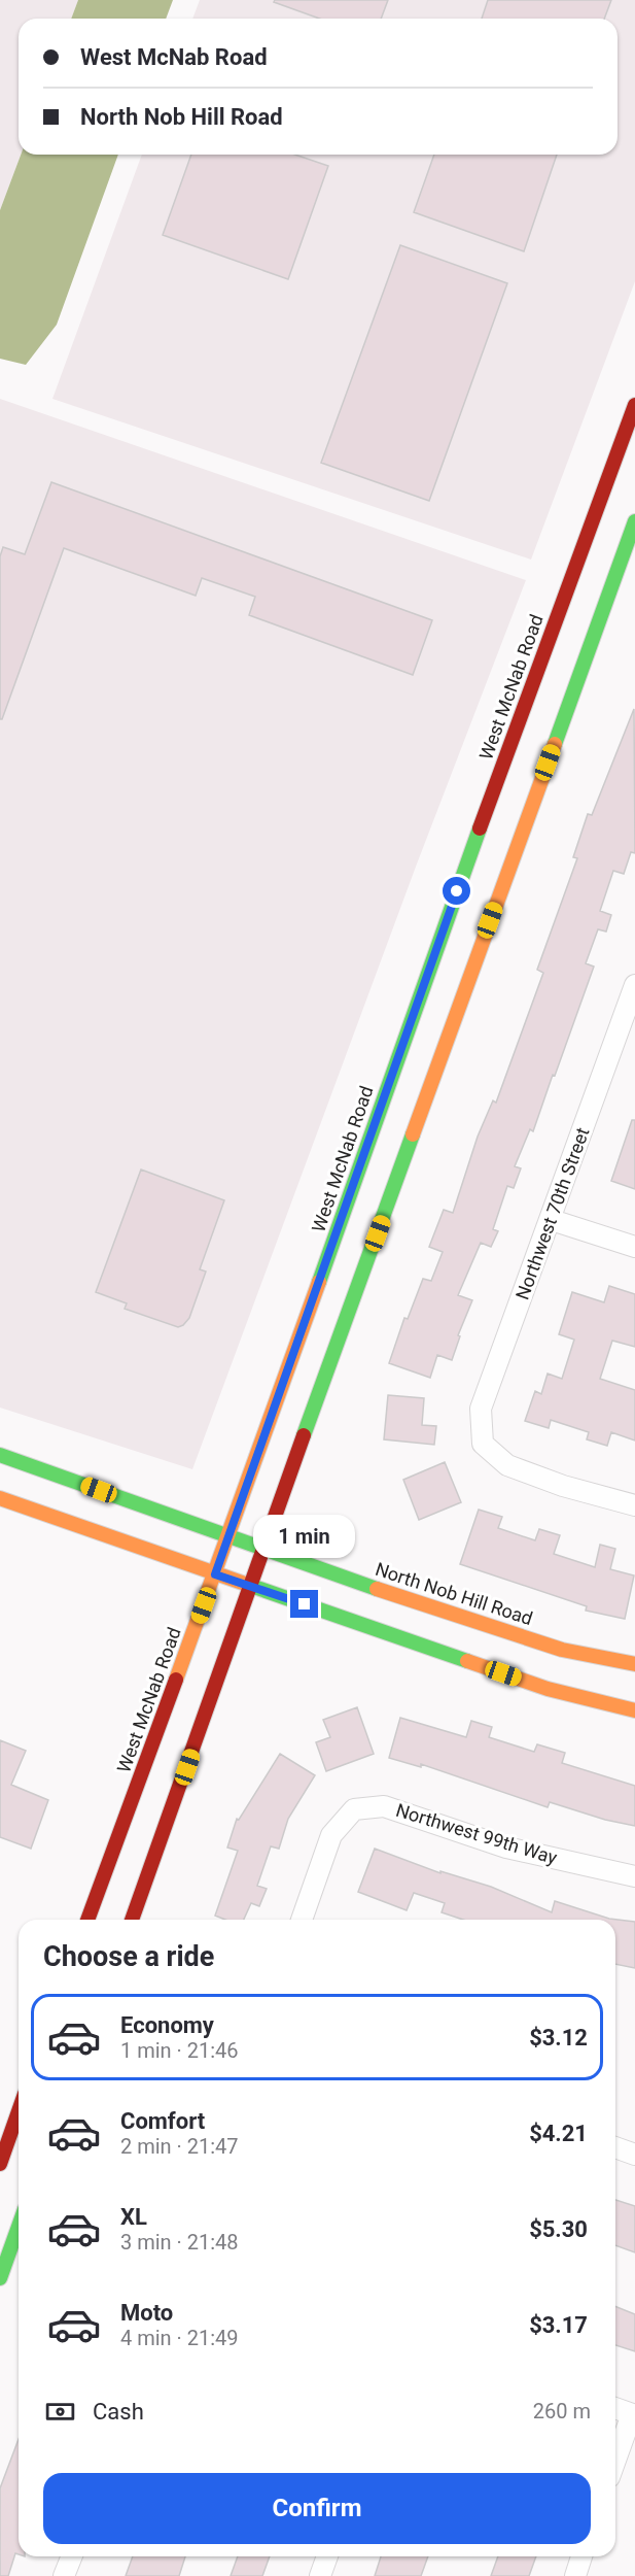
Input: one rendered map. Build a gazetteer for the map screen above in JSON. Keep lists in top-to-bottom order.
{
  "streets": {
    "main road": ["West McNab Road", "North Nob Hill Road"],
    "street": ["Northwest 70th Street", "Northwest 99th Way"]
  },
  "crossings": [
    ["West McNab Road", "North Nob Hill Road"]
  ],
  "page": {
    "banner": ["West McNab Road", "North Nob Hill Road"],
    "bubble": "1 min",
    "heading": "Choose a ride",
    "list": [
      {
        "name": "Economy",
        "note": "1 min · 21:46",
        "value": "$3.12"
      },
      {
        "name": "Comfort",
        "note": "2 min · 21:47",
        "value": "$4.21"
      },
      {
        "name": "XL",
        "note": "3 min · 21:48",
        "value": "$5.30"
      },
      {
        "name": "Moto",
        "note": "4 min · 21:49",
        "value": "$3.17"
      }
    ],
    "pay": ["Cash", "260 m"],
    "buttons": "Confirm"
  }
}
